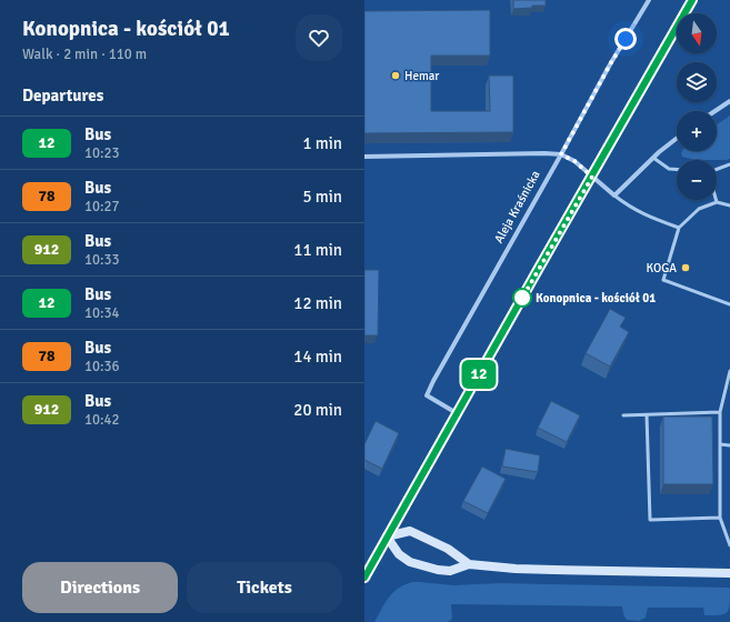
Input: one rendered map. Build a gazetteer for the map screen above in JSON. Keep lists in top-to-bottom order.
{
  "streets": {
    "street": ["Aleja Kraśnicka"]
  },
  "places": ["Hemar", "KOGA", "Konopnica - kościół 01"],
  "lines": ["bus line 12"],
  "north": "bottom",
  "page": {
    "heading": [
      ["Konopnica - kościół 01", "Walk · 2 min · 110 m"],
      "Departures"
    ],
    "on_map": "12",
    "map_buttons": ["+", "−"],
    "list": [
      {
        "mark": "12",
        "name": "Bus",
        "note": "10:23",
        "value": "1 min"
      },
      {
        "mark": "78",
        "name": "Bus",
        "note": "10:27",
        "value": "5 min"
      },
      {
        "mark": "912",
        "name": "Bus",
        "note": "10:33",
        "value": "11 min"
      },
      {
        "mark": "12",
        "name": "Bus",
        "note": "10:34",
        "value": "12 min"
      },
      {
        "mark": "78",
        "name": "Bus",
        "note": "10:36",
        "value": "14 min"
      },
      {
        "mark": "912",
        "name": "Bus",
        "note": "10:42",
        "value": "20 min"
      }
    ],
    "buttons": ["Directions", "Tickets"]
  }
}
